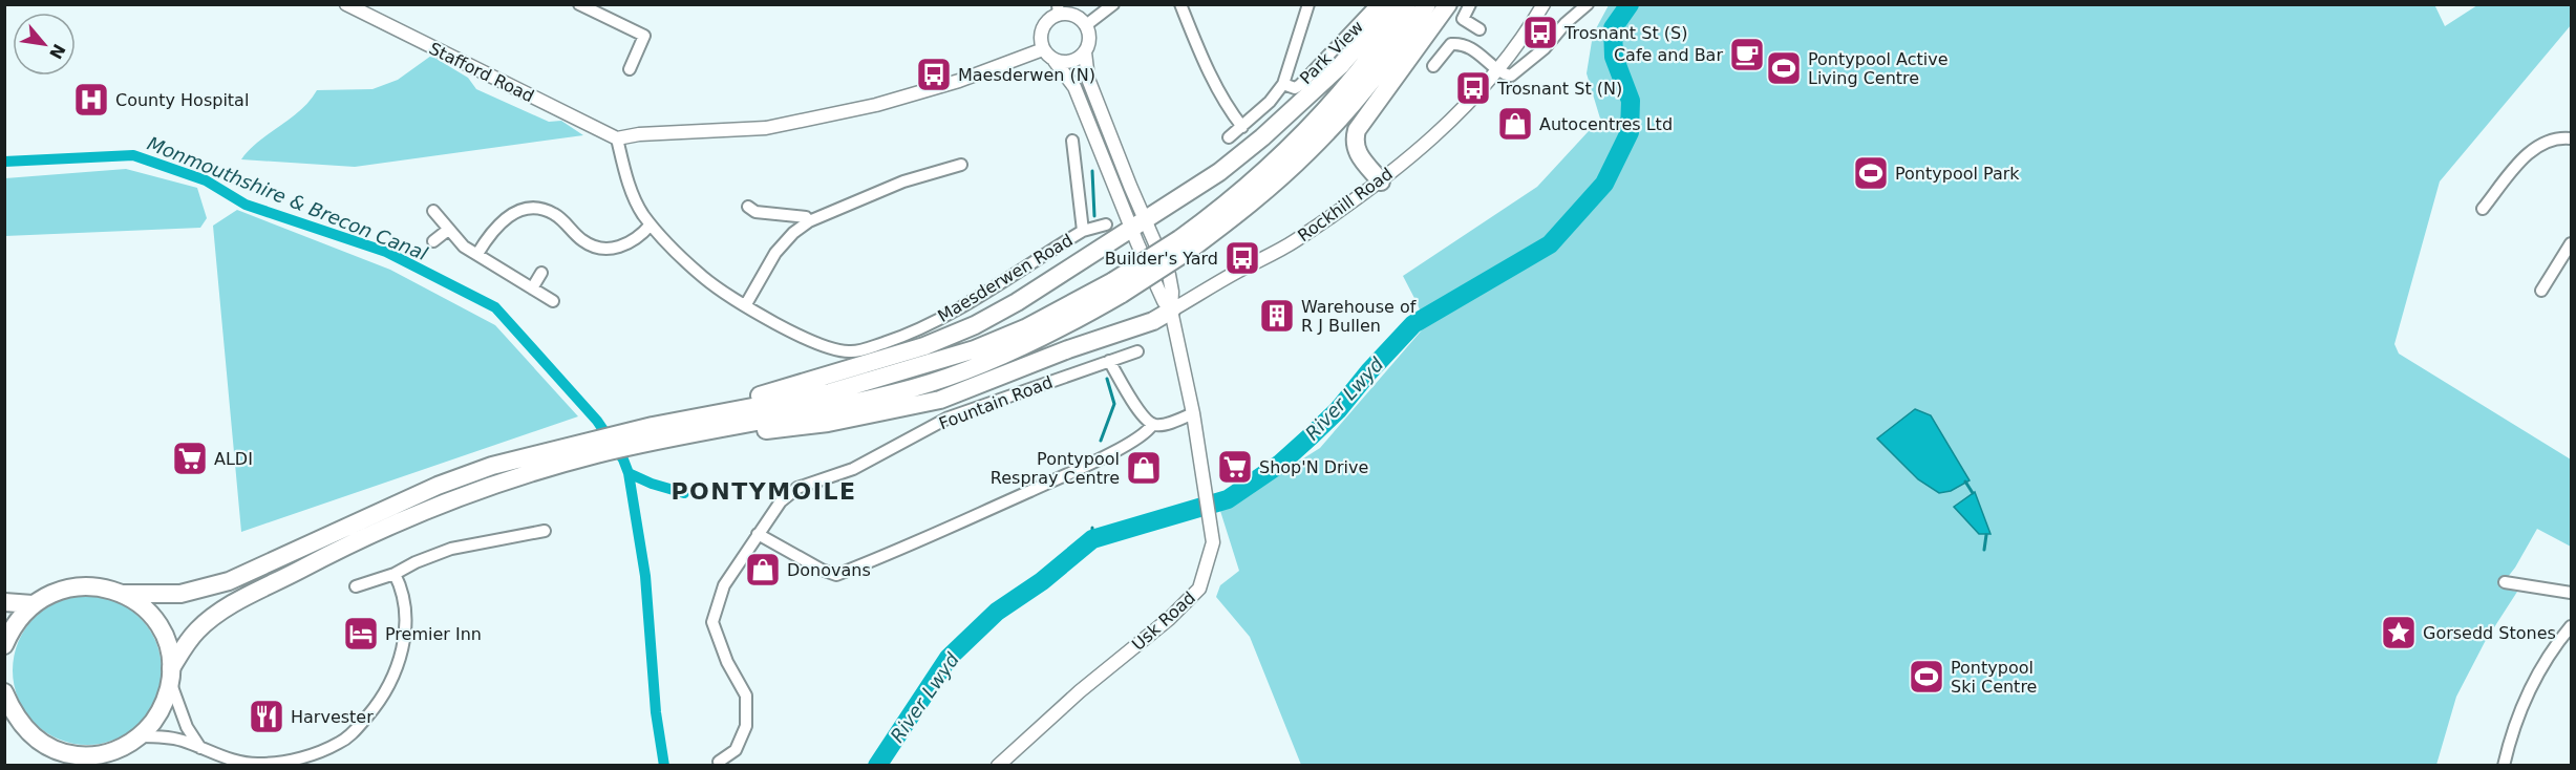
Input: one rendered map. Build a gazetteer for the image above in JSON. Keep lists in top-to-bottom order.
{
  "streets": {
    "street": [
      "Park View",
      "Stafford Road",
      "Rockhill Road",
      "Maesderwen Road",
      "Fountain Road",
      "Usk Road"
    ]
  },
  "crossings": [
    ["Stafford Road", "Maesderwen Road"],
    ["Rockhill Road", "Usk Road"]
  ],
  "districts": ["PONTYMOILE"],
  "water": ["Monmouthshire & Brecon Canal", "River Lwyd"],
  "places": {
    "bus stop": [
      "Trosnant St (S)",
      "Maesderwen (N)",
      "Trosnant St (N)",
      "Builder's Yard"
    ],
    "cafe": ["Cafe and Bar"],
    "sports": ["Pontypool Active Living Centre", "Pontypool Park", "Pontypool Ski Centre"],
    "hospital": ["County Hospital"],
    "shop": ["Autocentres Ltd", "Pontypool Respray Centre", "Donovans"],
    "building": ["Warehouse of R J Bullen"],
    "supermarket": ["ALDI", "Shop'N Drive"],
    "place": ["Gorsedd Stones"],
    "hotel": ["Premier Inn"],
    "restaurant": ["Harvester"]
  },
  "north": "bottom right"
}
